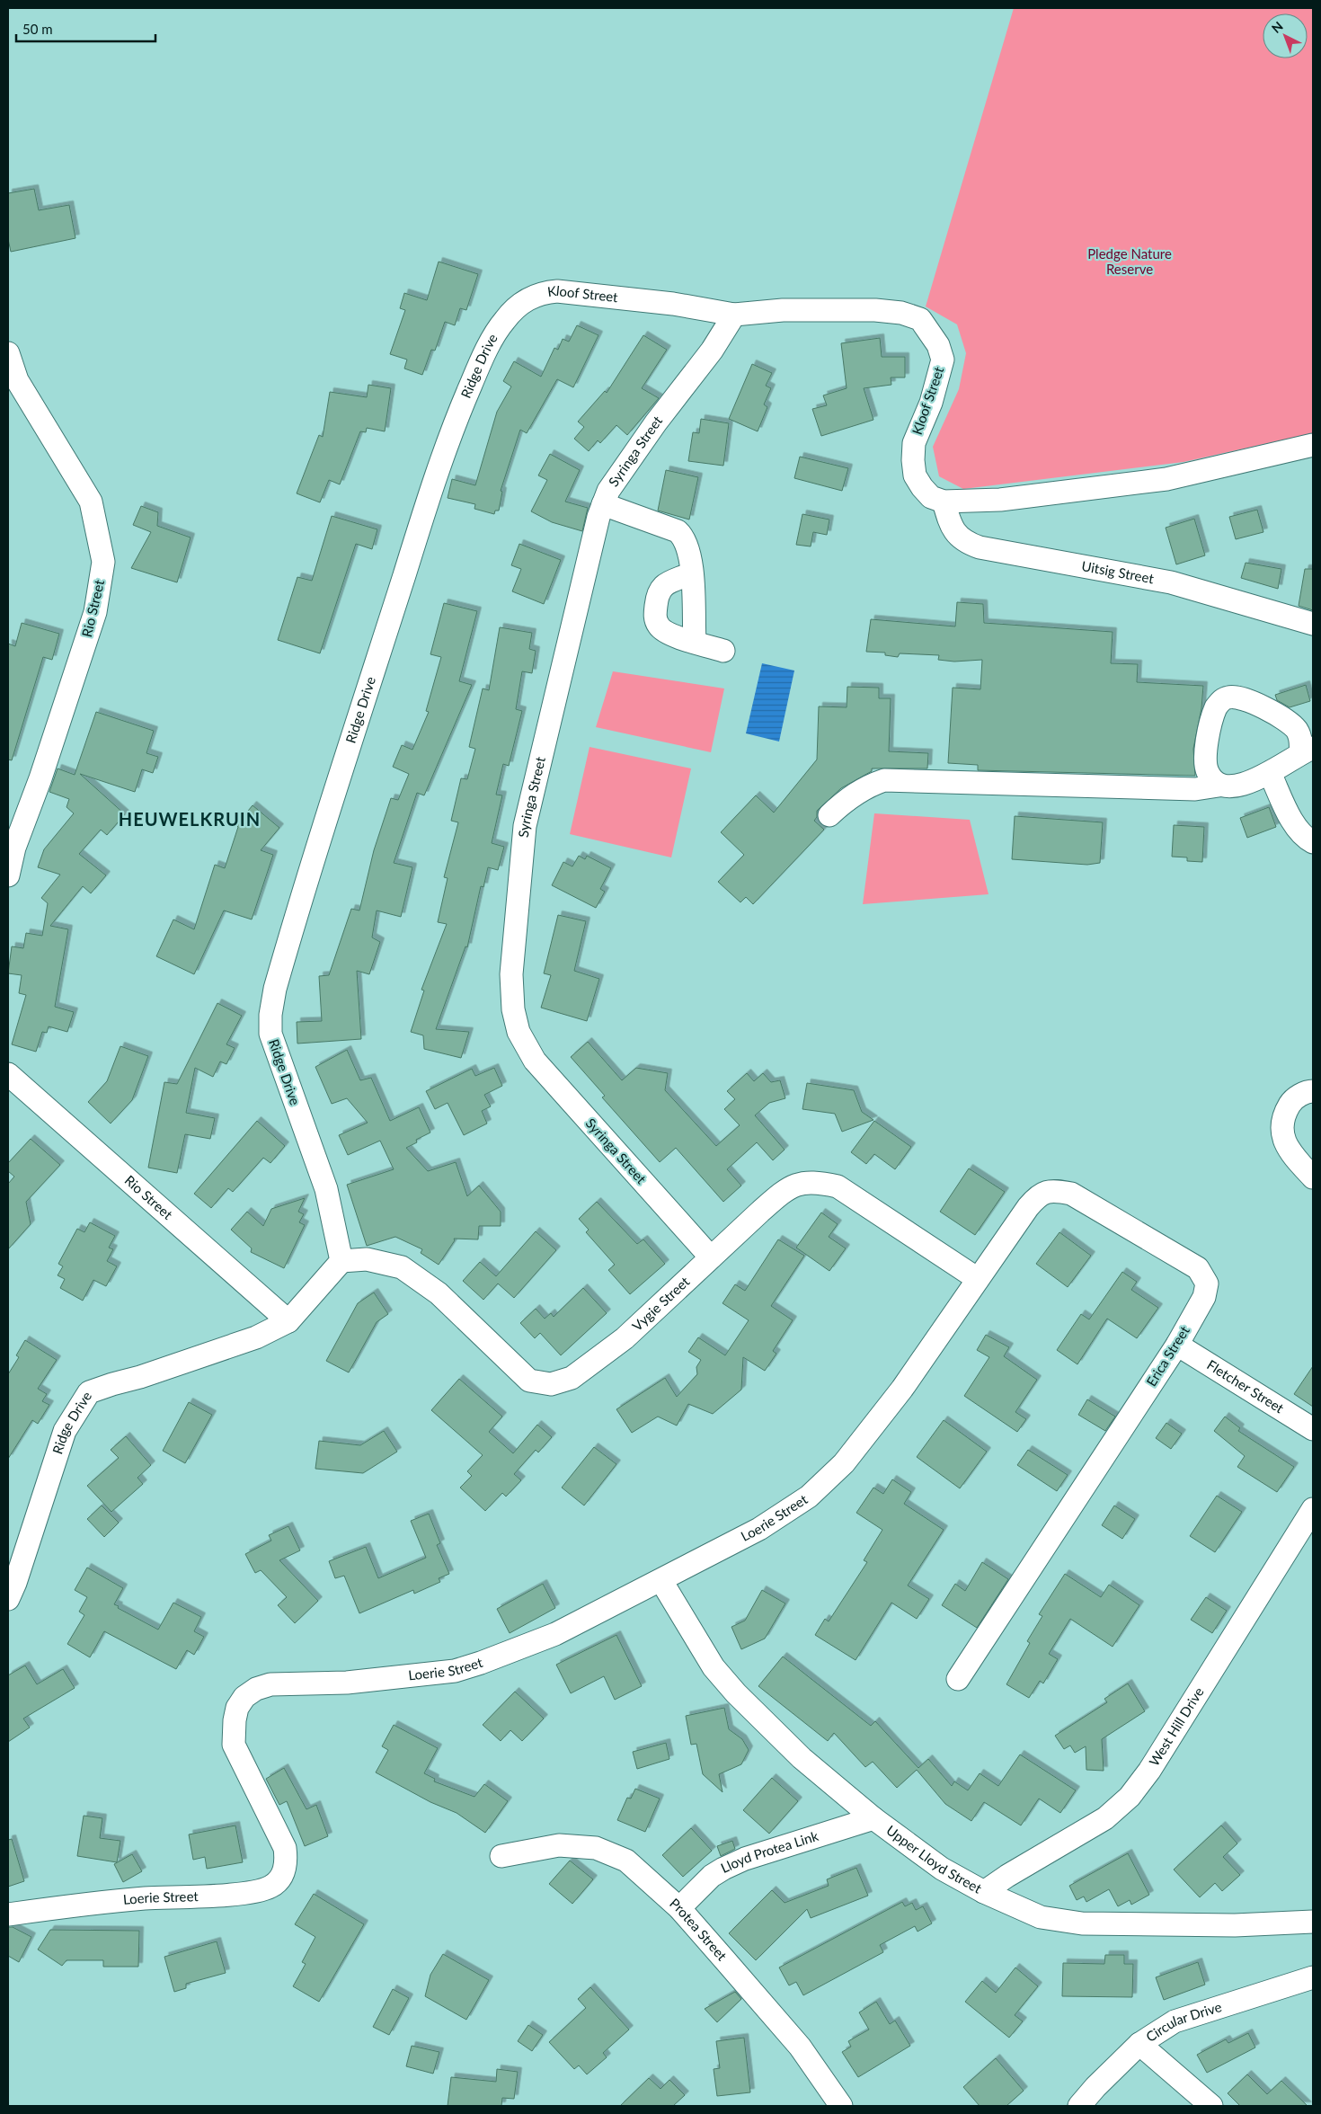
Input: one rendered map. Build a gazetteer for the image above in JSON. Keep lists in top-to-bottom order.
{
  "streets": {
    "street": [
      "Kloof Street",
      "Ridge Drive",
      "Syringa Street",
      "Uitsig Street",
      "Rio Street",
      "Vygie Street",
      "Erica Street",
      "Fletcher Street",
      "Loerie Street",
      "West Hill Drive",
      "Lloyd Protea Link",
      "Upper Lloyd Street",
      "Protea Street",
      "Circular Drive"
    ]
  },
  "crossings": [
    ["Kloof Street", "Ridge Drive"],
    ["Kloof Street", "Syringa Street"],
    ["Kloof Street", "Uitsig Street"],
    ["Ridge Drive", "Rio Street"],
    ["Ridge Drive", "Vygie Street"],
    ["Syringa Street", "Vygie Street"],
    ["Vygie Street", "Erica Street"],
    ["Vygie Street", "Loerie Street"],
    ["Erica Street", "Fletcher Street"],
    ["Erica Street", "Loerie Street"],
    ["Loerie Street", "Upper Lloyd Street"],
    ["West Hill Drive", "Upper Lloyd Street"],
    ["Lloyd Protea Link", "Upper Lloyd Street"],
    ["Lloyd Protea Link", "Protea Street"]
  ],
  "districts": ["HEUWELKRUIN"],
  "parks": ["Pledge Nature Reserve"],
  "scale_bar": "50 m",
  "north": "top left"
}
